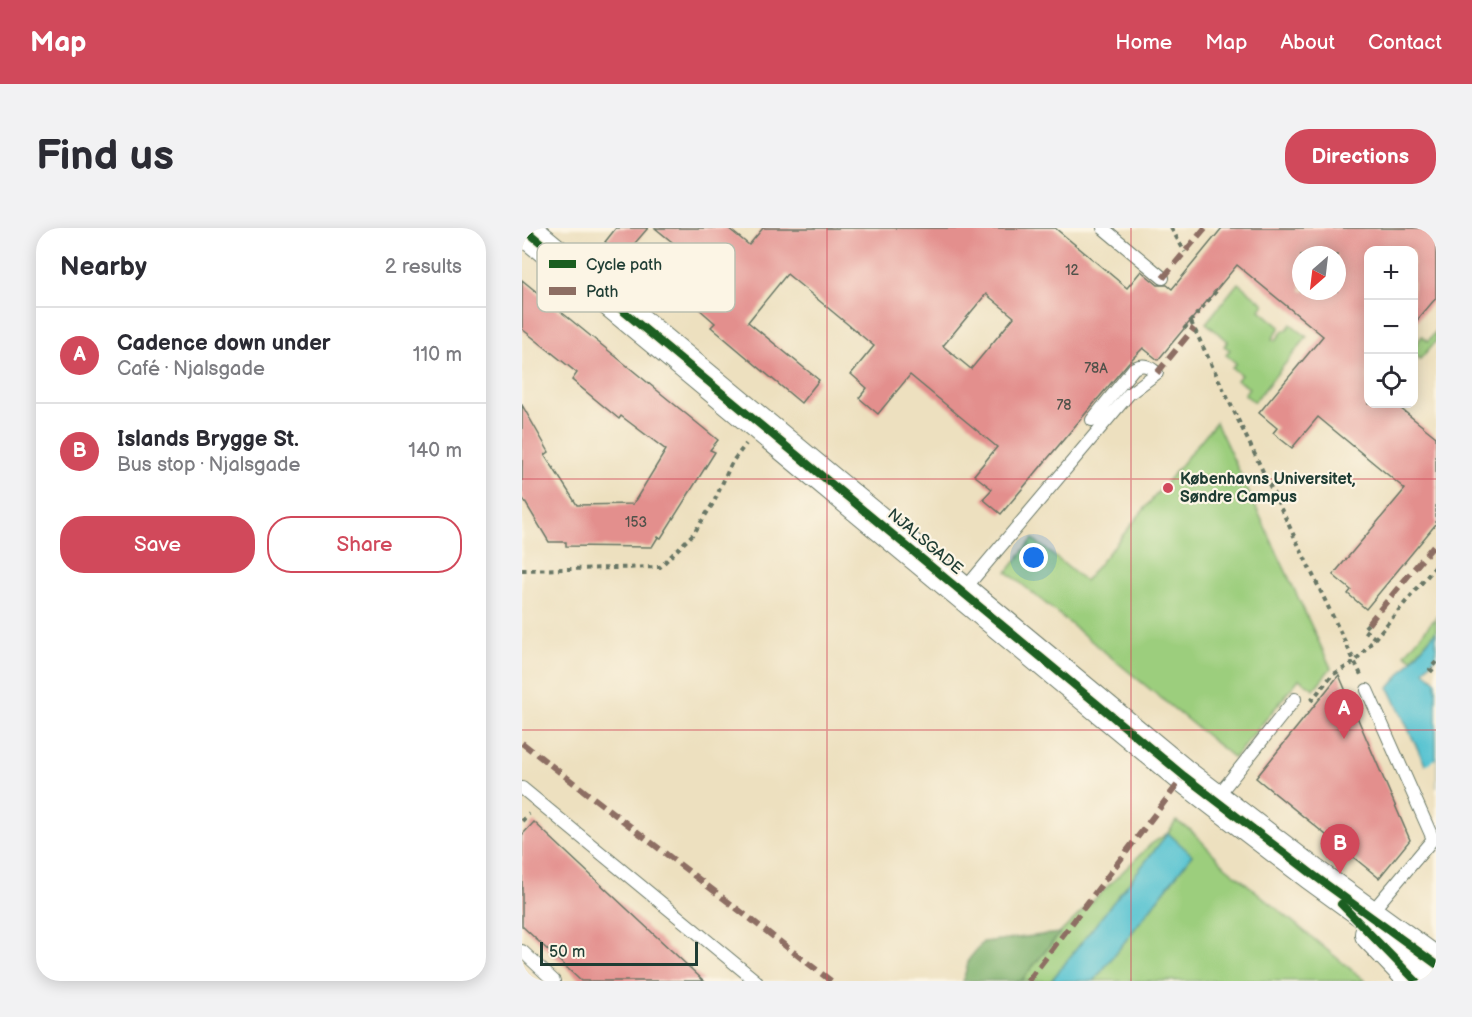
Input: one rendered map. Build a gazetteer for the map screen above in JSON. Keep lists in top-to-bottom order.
{
  "streets": {
    "street": ["NJALSGADE"]
  },
  "places": ["Københavns Universitet, Søndre Campus"],
  "house_numbers": [
    "12",
    "78A",
    "78",
    "153"
  ],
  "legend": ["Cycle path", "Path"],
  "scale_bar": "50 m",
  "north": "bottom left",
  "page": {
    "header": "Map",
    "nav": [
      "Home",
      "Map",
      "About",
      "Contact"
    ],
    "buttons": [
      "Directions",
      ["Save", "Share"]
    ],
    "title": "Find us",
    "heading": ["Nearby", "2 results"],
    "map_buttons": ["+", "−"],
    "list": [
      {
        "mark": "A",
        "name": "Cadence down under",
        "note": "Café · Njalsgade",
        "value": "110 m"
      },
      {
        "mark": "B",
        "name": "Islands Brygge St.",
        "note": "Bus stop · Njalsgade",
        "value": "140 m"
      }
    ],
    "pins": ["A", "B"],
    "scale": "50 m"
  }
}
